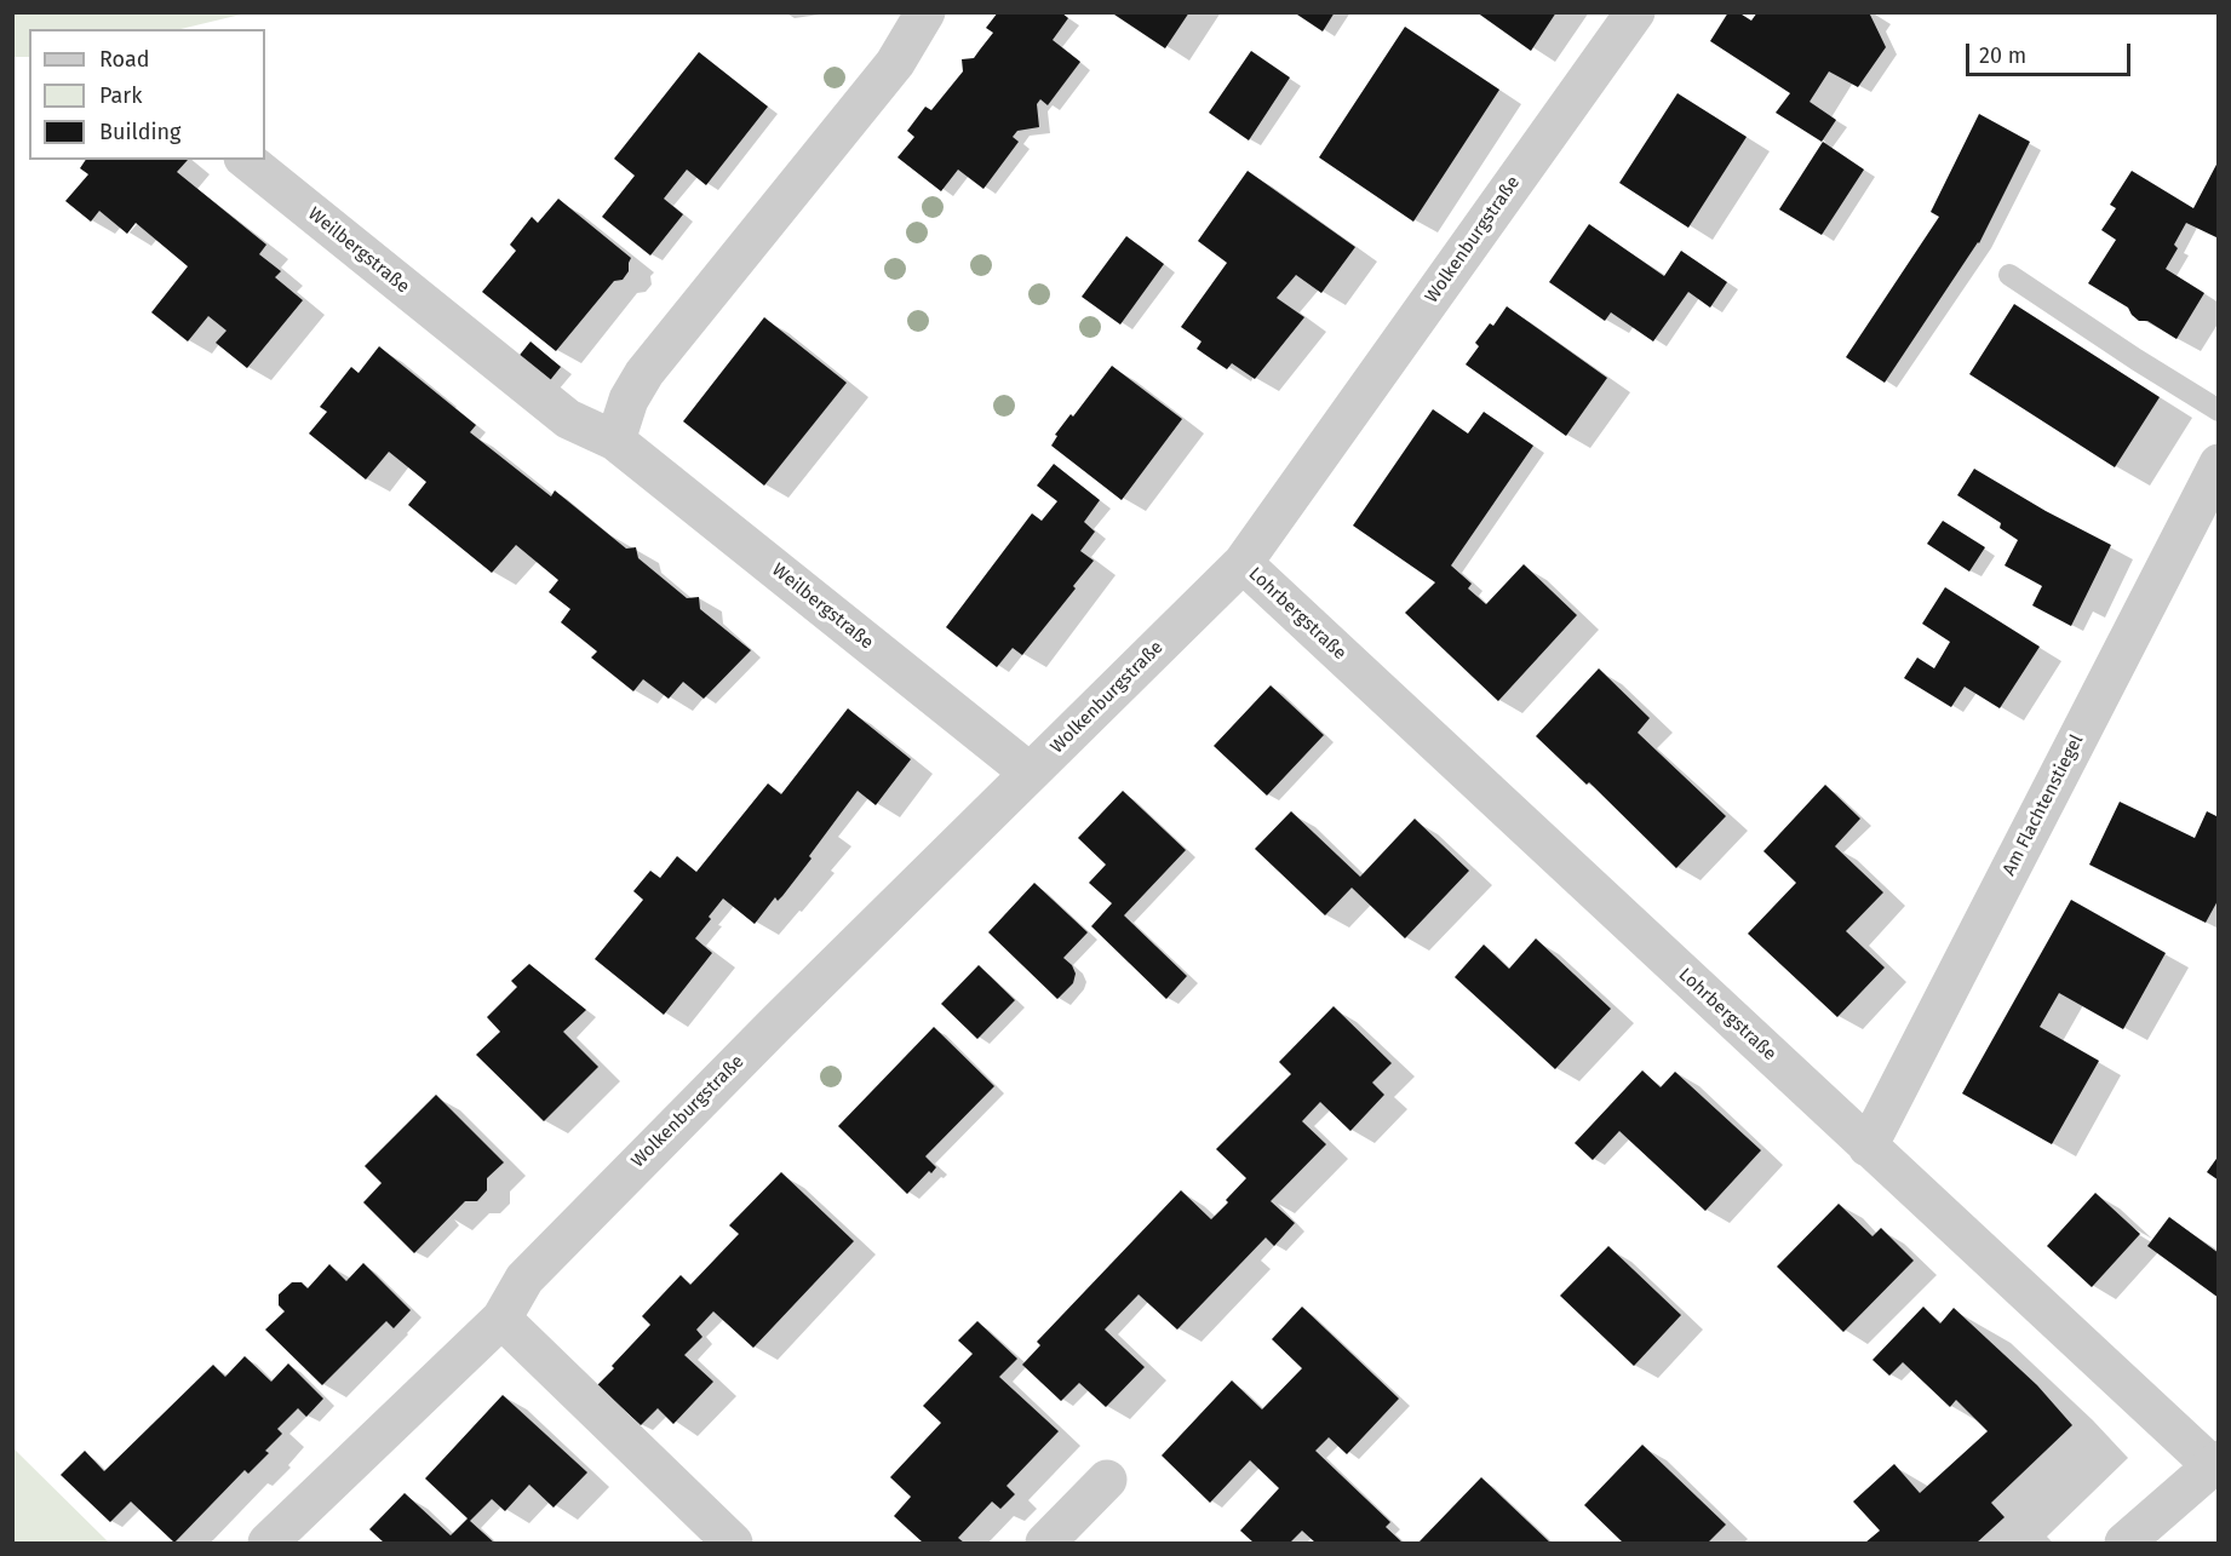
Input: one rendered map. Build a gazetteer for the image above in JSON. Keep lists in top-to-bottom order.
{
  "streets": {
    "street": [
      "Wolkenburgstraße",
      "Weilbergstraße",
      "Lohrbergstraße",
      "Am Flachtenstiegel"
    ]
  },
  "crossings": [
    ["Wolkenburgstraße", "Weilbergstraße"],
    ["Wolkenburgstraße", "Lohrbergstraße"],
    ["Lohrbergstraße", "Am Flachtenstiegel"]
  ],
  "legend": ["Road", "Park", "Building"],
  "scale_bar": "20 m"
}
